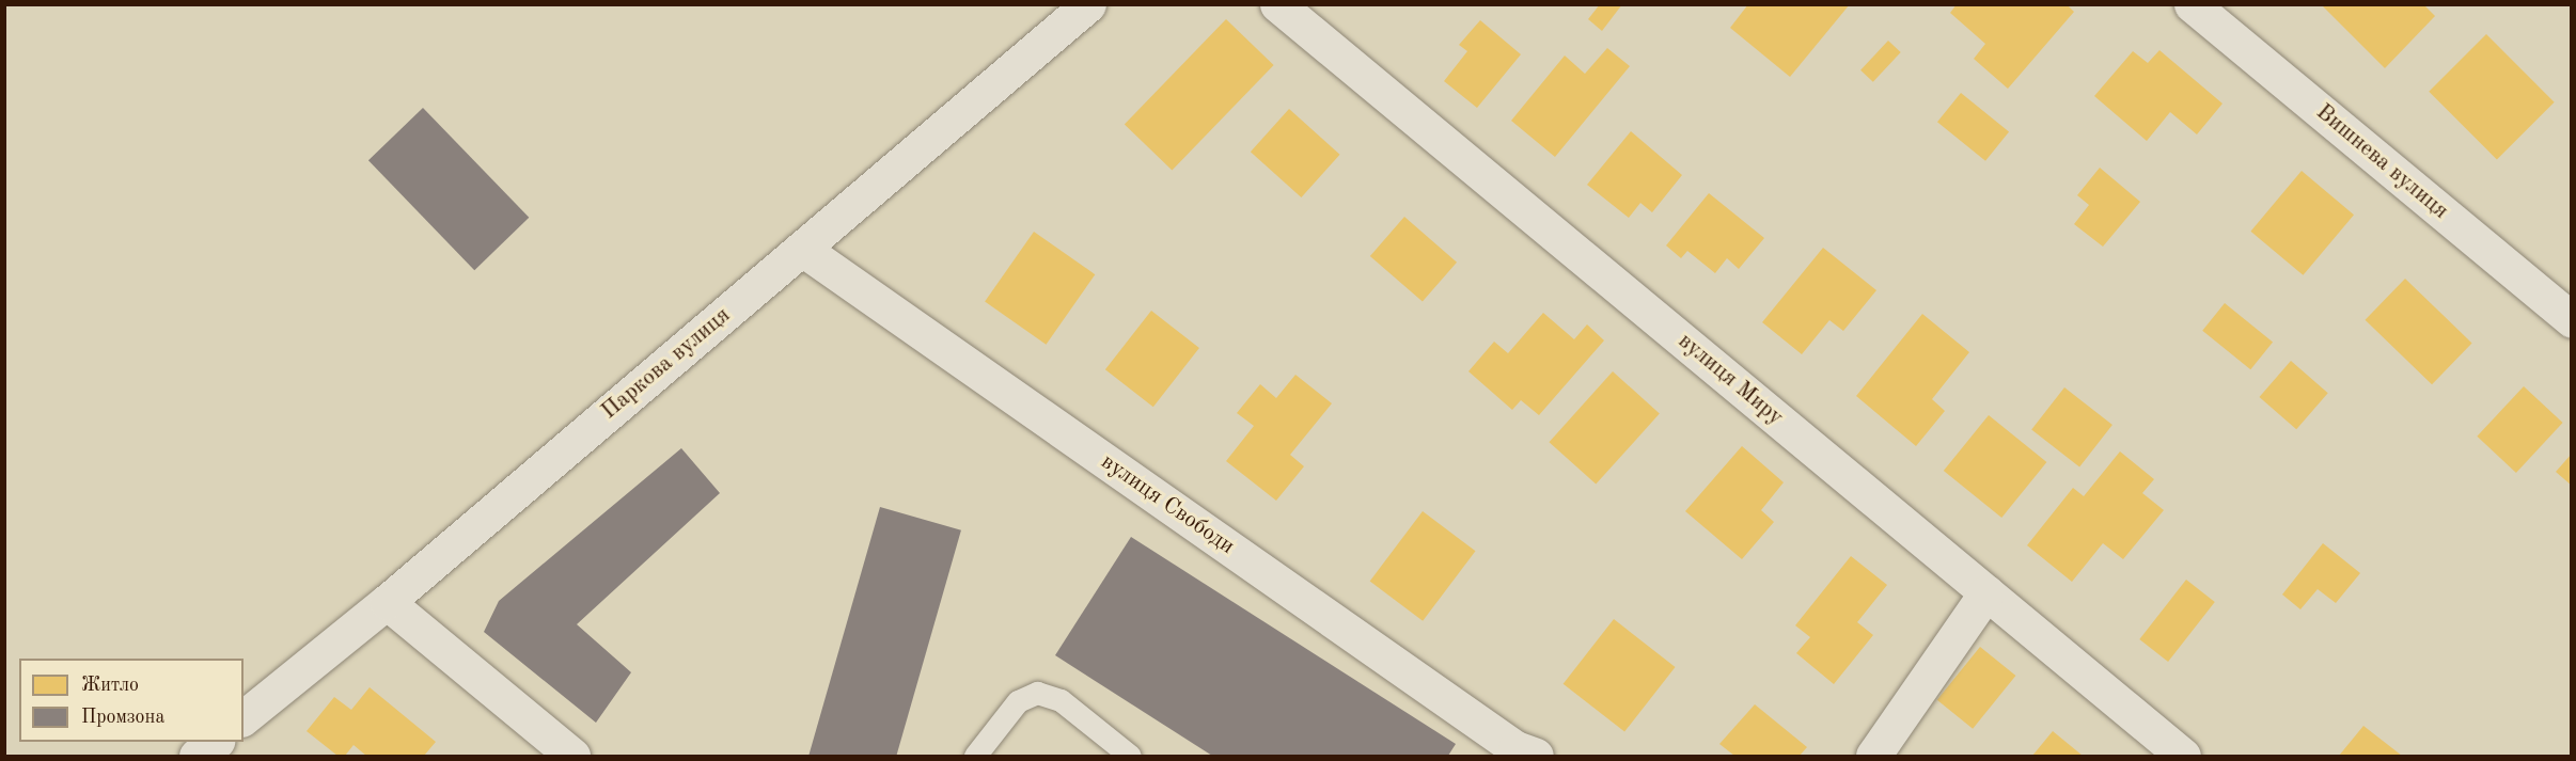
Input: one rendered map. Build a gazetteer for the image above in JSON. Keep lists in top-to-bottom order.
{
  "streets": {
    "street": [
      "Вишнева вулиця",
      "Паркова вулиця",
      "вулиця Миру",
      "вулиця Свободи"
    ]
  },
  "crossings": [
    ["Паркова вулиця", "вулиця Свободи"]
  ],
  "legend": ["Житло", "Промзона"]
}
